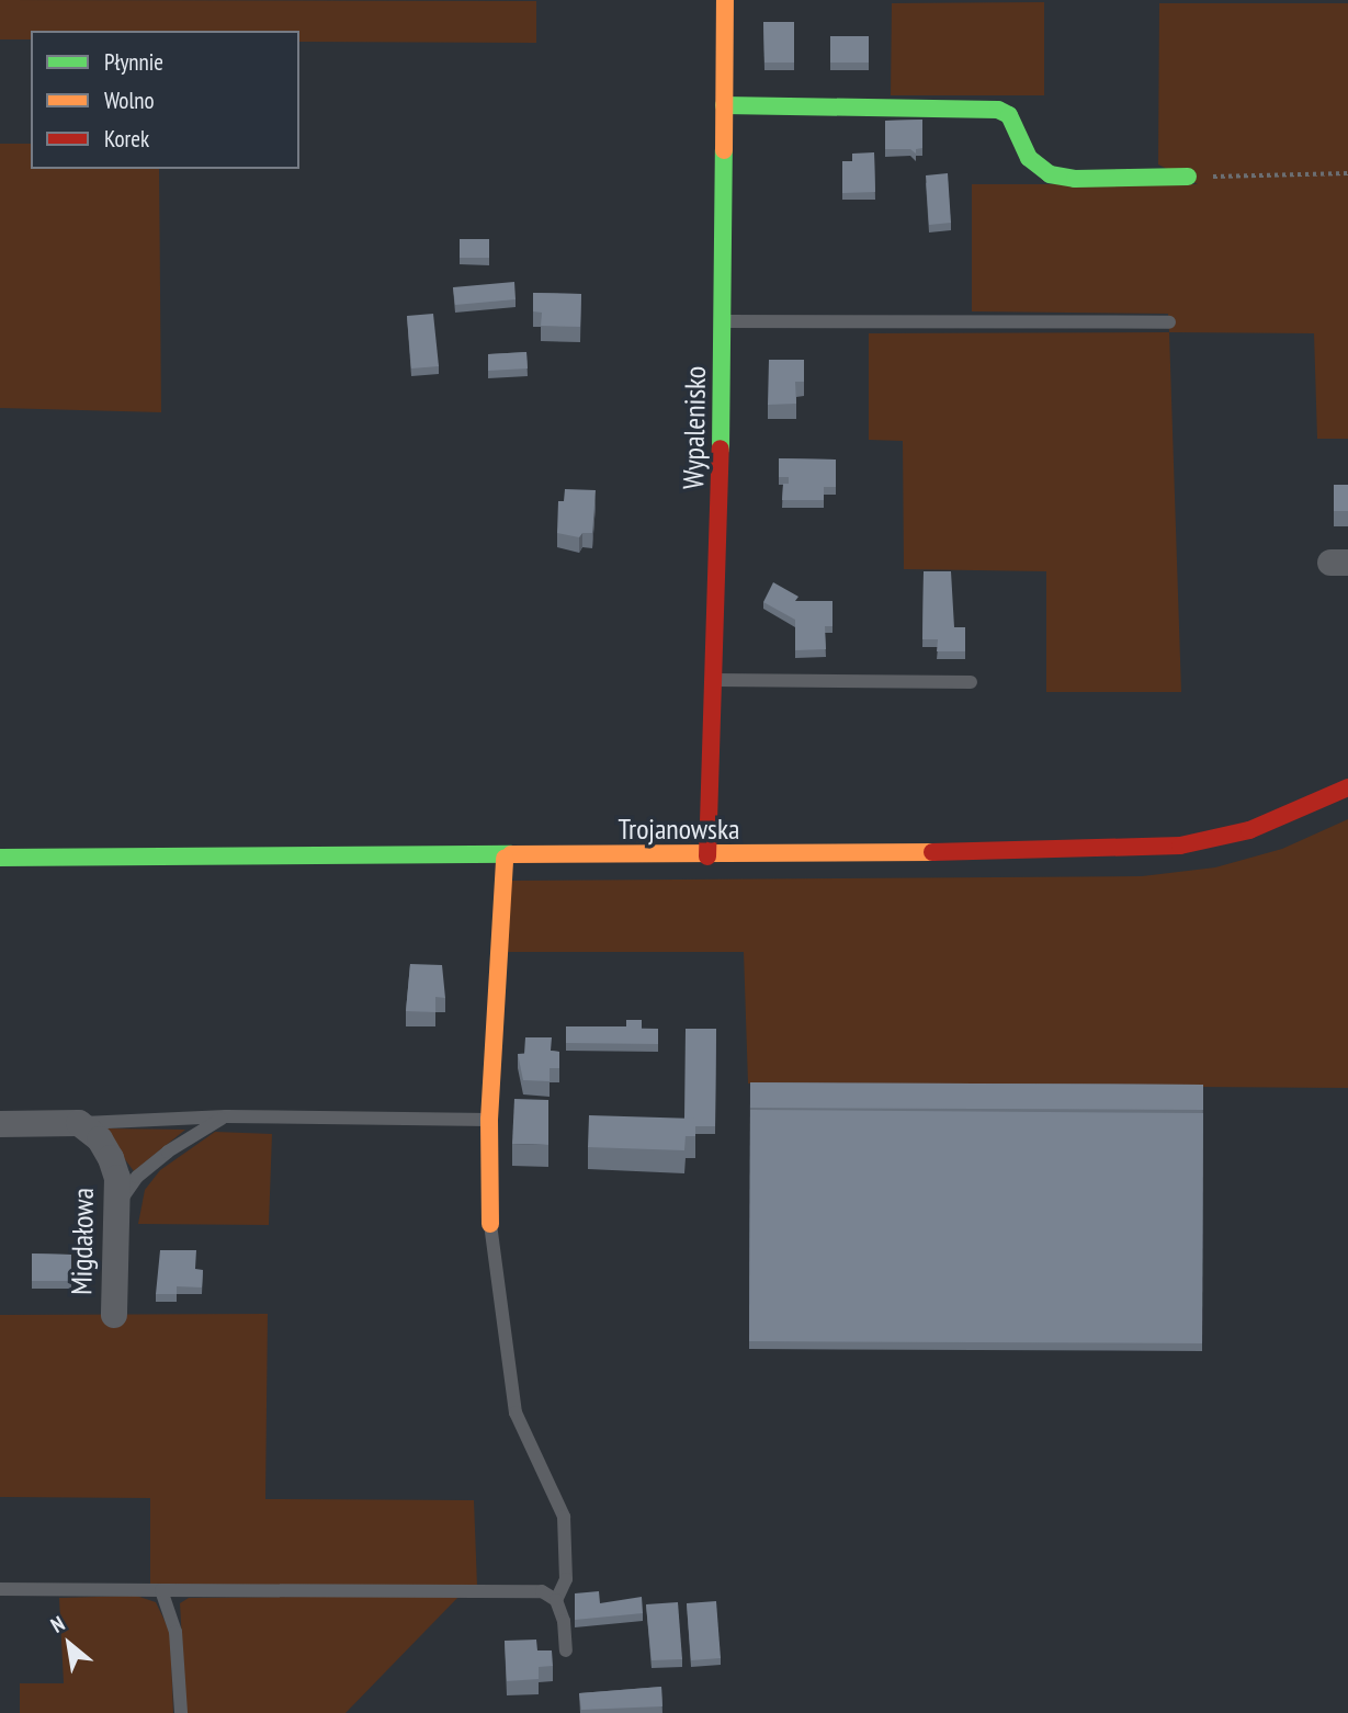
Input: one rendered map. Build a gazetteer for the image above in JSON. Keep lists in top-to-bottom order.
{
  "streets": {
    "street": ["Wypalenisko", "Trojanowska", "Migdałowa"]
  },
  "crossings": [
    ["Wypalenisko", "Trojanowska"]
  ],
  "legend": ["Płynnie", "Wolno", "Korek"],
  "north": "top left"
}
